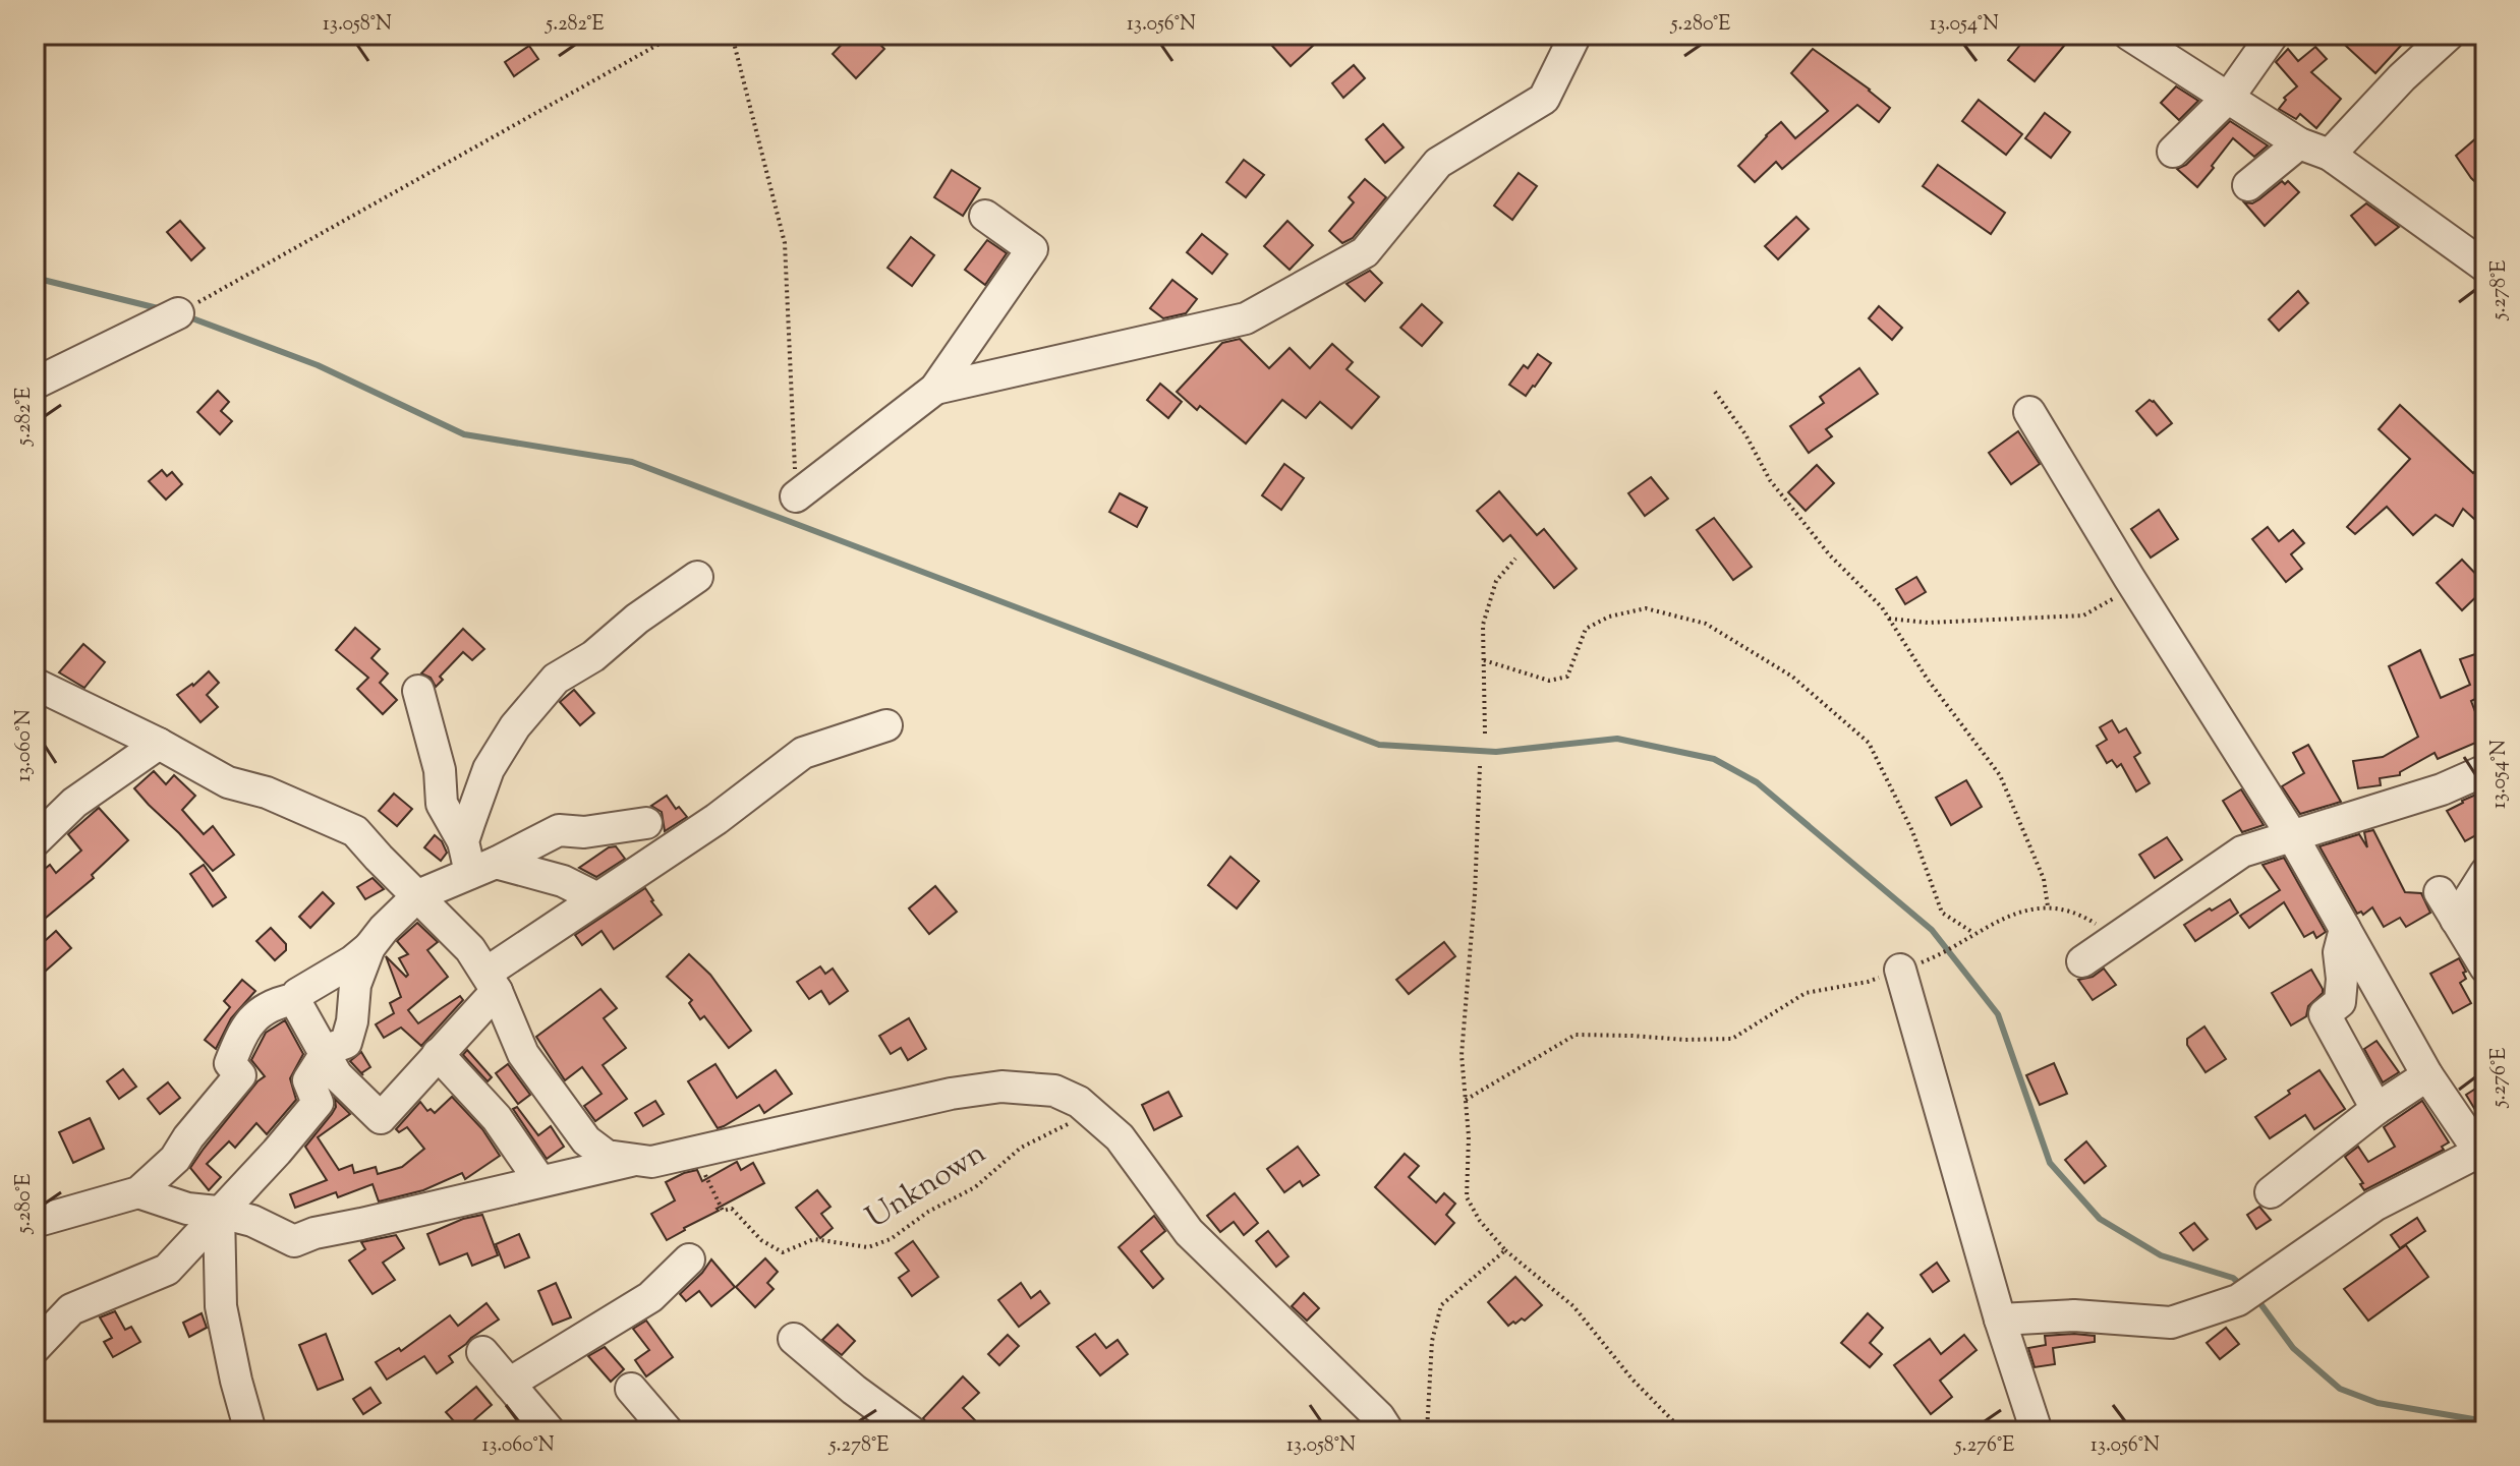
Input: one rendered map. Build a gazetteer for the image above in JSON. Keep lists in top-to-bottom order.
{
  "streets": {
    "path": ["Unknown"]
  },
  "coordinates": [
    "13.058°N",
    "5.282°E",
    "13.056°N",
    "5.280°E",
    "13.054°N",
    "5.278°E",
    "13.060°N",
    "5.276°E"
  ]
}
